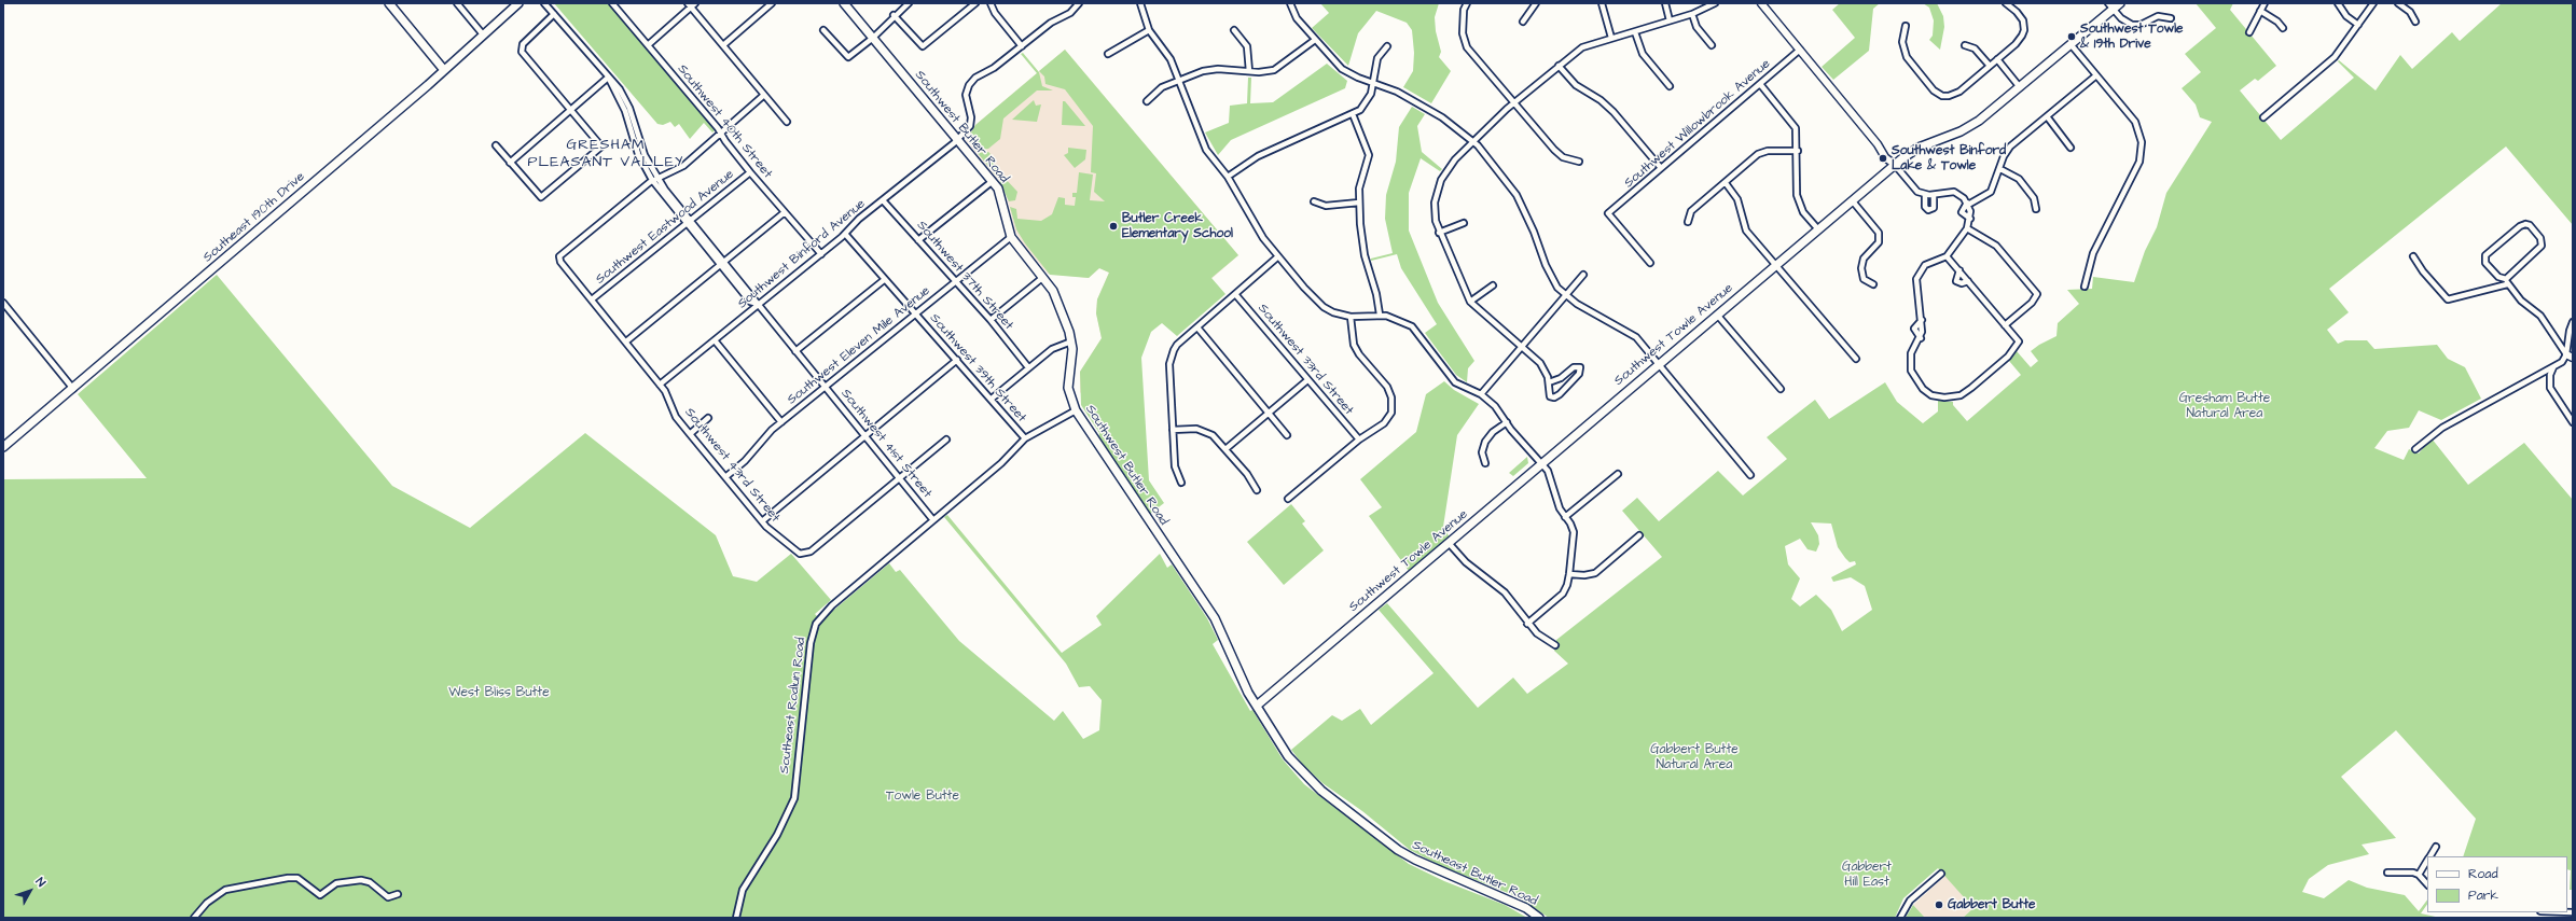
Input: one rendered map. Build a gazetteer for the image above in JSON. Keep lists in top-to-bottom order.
{
  "streets": {
    "main road": [
      "Southwest Butler Road",
      "Southeast 190th Drive",
      "Southwest Towle Avenue",
      "Southeast Butler Road"
    ],
    "street": [
      "Southwest 40th Street",
      "Southwest Willowbrook Avenue",
      "Southwest Eastwood Avenue",
      "Southwest Binford Avenue",
      "Southwest 37th Street",
      "Southwest Eleven Mile Avenue",
      "Southwest 33rd Street",
      "Southwest 39th Street",
      "Southwest 41st Street",
      "Southwest 43rd Street",
      "Southeast Rodlun Road"
    ]
  },
  "crossings": [
    ["Southwest 40th Street", "Southwest Eastwood Avenue"],
    ["Southwest 40th Street", "Southwest Binford Avenue"],
    ["Southwest Butler Road", "Southwest Binford Avenue"],
    ["Southwest Butler Road", "Southwest Towle Avenue"],
    ["Southwest Butler Road", "Southwest Eleven Mile Avenue"],
    ["Southwest Butler Road", "Southeast Butler Road"],
    ["Southwest Eastwood Avenue", "Southwest 41st Street"],
    ["Southwest Eastwood Avenue", "Southwest 43rd Street"],
    ["Southwest Binford Avenue", "Southwest 37th Street"],
    ["Southwest Binford Avenue", "Southwest 39th Street"],
    ["Southwest Binford Avenue", "Southwest 41st Street"],
    ["Southwest Binford Avenue", "Southwest 43rd Street"],
    ["Southwest 37th Street", "Southwest Eleven Mile Avenue"],
    ["Southwest Towle Avenue", "Southeast Butler Road"],
    ["Southwest Eleven Mile Avenue", "Southwest 39th Street"],
    ["Southwest Eleven Mile Avenue", "Southwest 41st Street"],
    ["Southwest Eleven Mile Avenue", "Southwest 43rd Street"],
    ["Southwest 39th Street", "Southeast Rodlun Road"],
    ["Southwest 41st Street", "Southwest 43rd Street"],
    ["Southwest 41st Street", "Southeast Rodlun Road"]
  ],
  "districts": ["GRESHAM PLEASANT VALLEY"],
  "parks": [
    "Gresham Butte Natural Area",
    "West Bliss Butte",
    "Gabbert Butte Natural Area",
    "Towle Butte",
    "Gabbert Hill East"
  ],
  "places": [
    "Southwest Towle & 19th Drive",
    "Southwest Binford Lake & Towle",
    "Butler Creek Elementary School",
    "Gabbert Butte"
  ],
  "legend": ["Road", "Park"],
  "north": "top right"
}
